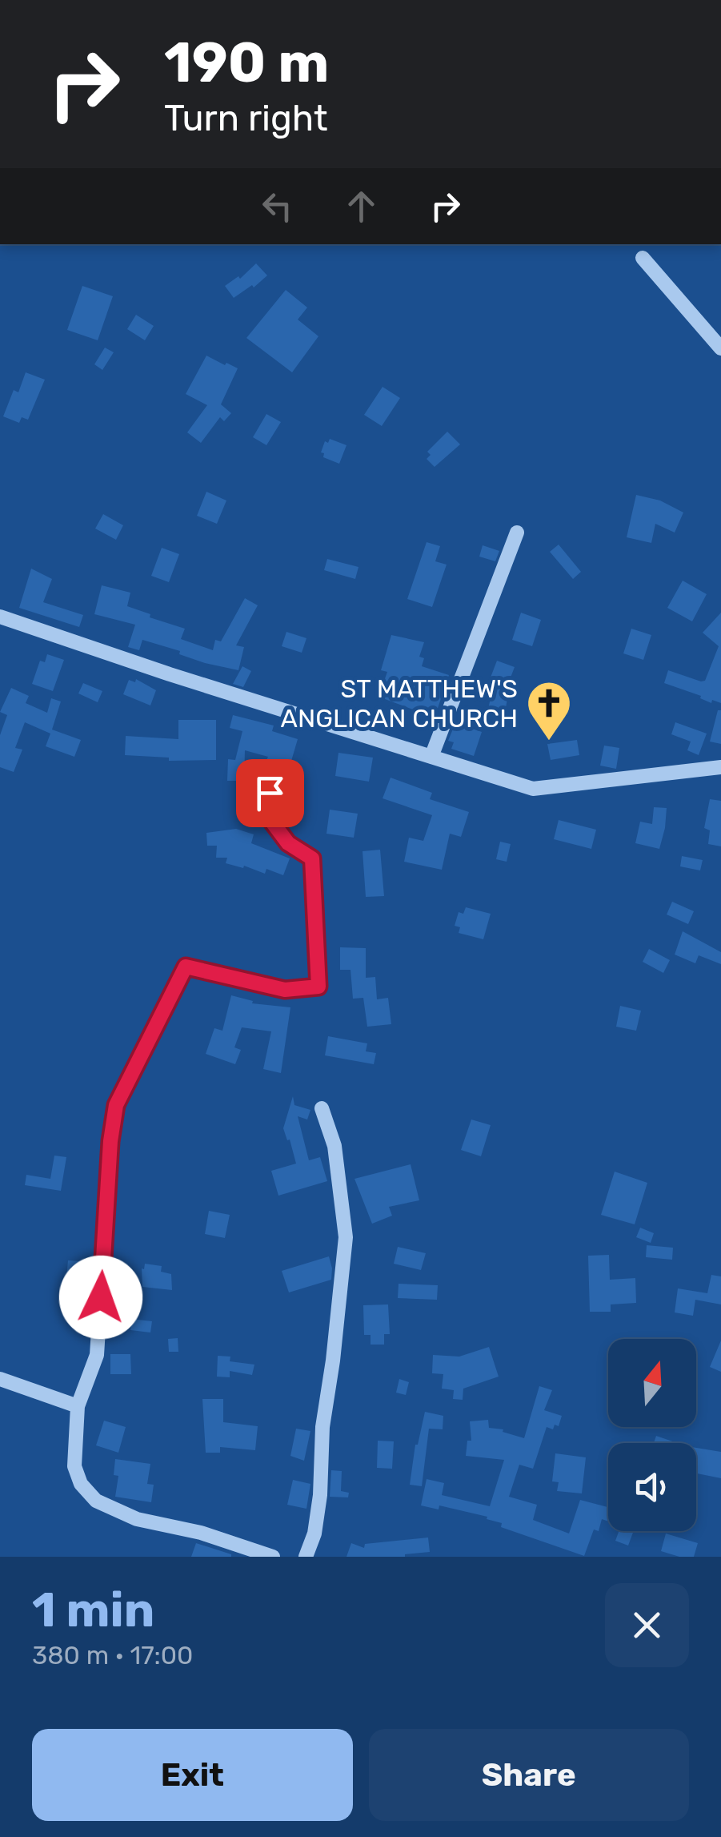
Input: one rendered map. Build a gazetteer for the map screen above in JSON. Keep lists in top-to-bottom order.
{
  "places": {
    "church": ["ST MATTHEW'S ANGLICAN CHURCH"]
  },
  "north": "top",
  "page": {
    "turn": ["190 m", "Turn right"],
    "heading": ["1 min", "380 m · 17:00"],
    "buttons": ["Exit", "Share"]
  }
}
